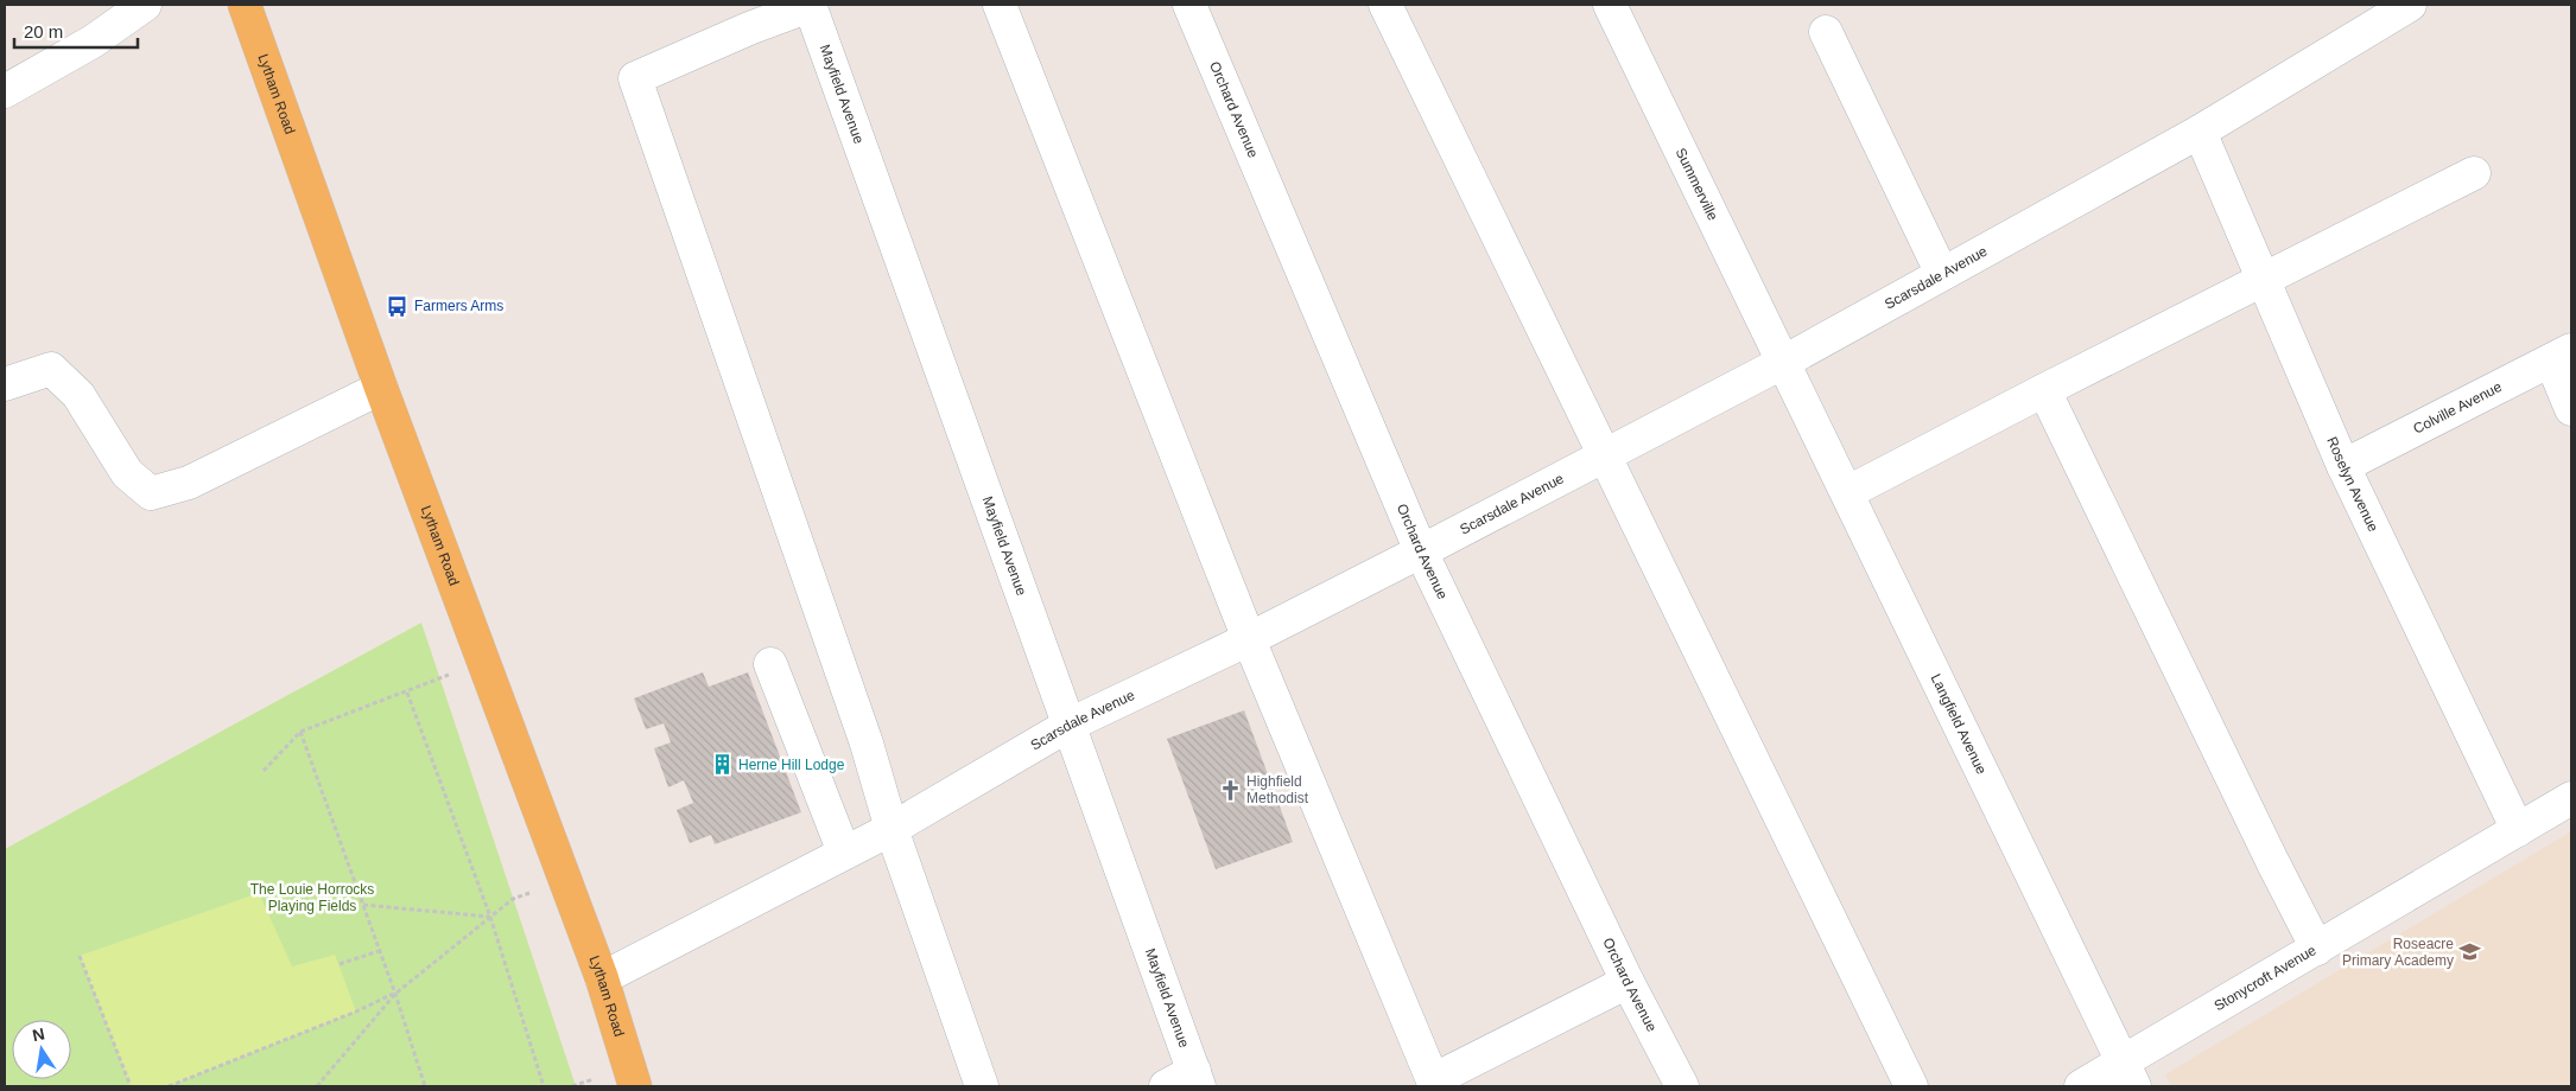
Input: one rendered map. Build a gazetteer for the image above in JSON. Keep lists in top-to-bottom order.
{
  "streets": {
    "main road": ["Lytham Road"],
    "street": [
      "Mayfield Avenue",
      "Orchard Avenue",
      "Summerville",
      "Scarsdale Avenue",
      "Colville Avenue",
      "Roselyn Avenue",
      "Langfield Avenue",
      "Stonycroft Avenue"
    ]
  },
  "crossings": [
    ["Lytham Road", "Scarsdale Avenue"],
    ["Mayfield Avenue", "Scarsdale Avenue"],
    ["Orchard Avenue", "Scarsdale Avenue"],
    ["Summerville", "Scarsdale Avenue"],
    ["Summerville", "Langfield Avenue"],
    ["Scarsdale Avenue", "Roselyn Avenue"],
    ["Scarsdale Avenue", "Langfield Avenue"],
    ["Colville Avenue", "Roselyn Avenue"],
    ["Roselyn Avenue", "Stonycroft Avenue"],
    ["Langfield Avenue", "Stonycroft Avenue"]
  ],
  "parks": ["The Louie Horrocks Playing Fields"],
  "places": {
    "bus stop": ["Farmers Arms"],
    "building": ["Herne Hill Lodge"],
    "church": ["Highfield Methodist"],
    "school or university": ["Roseacre Primary Academy"]
  },
  "scale_bar": "20 m",
  "north": "top"
}
